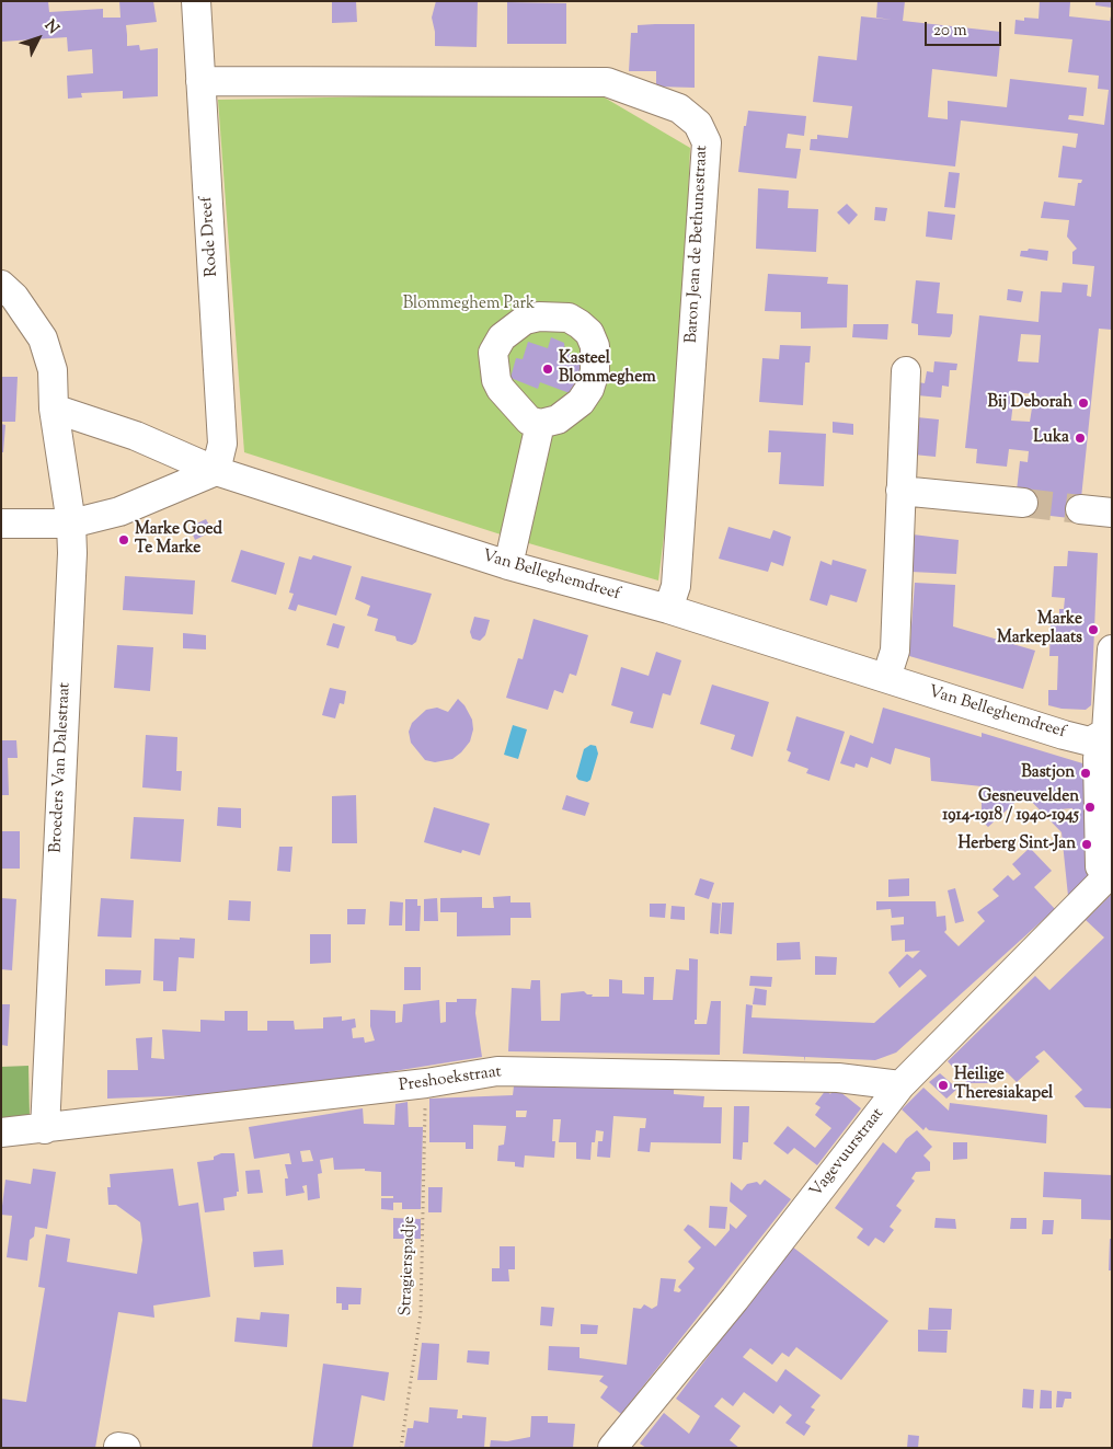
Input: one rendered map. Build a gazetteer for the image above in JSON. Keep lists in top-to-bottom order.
{
  "streets": {
    "street": [
      "Rode Dreef",
      "Baron Jean de Bethunestraat",
      "Van Belleghemdreef",
      "Broeders Van Dalestraat",
      "Preshoekstraat",
      "Vagevuurstraat"
    ],
    "path": ["Stragierspadje"]
  },
  "crossings": [
    ["Rode Dreef", "Baron Jean de Bethunestraat"],
    ["Rode Dreef", "Van Belleghemdreef"],
    ["Baron Jean de Bethunestraat", "Van Belleghemdreef"],
    ["Van Belleghemdreef", "Broeders Van Dalestraat"],
    ["Broeders Van Dalestraat", "Preshoekstraat"],
    ["Preshoekstraat", "Vagevuurstraat"],
    ["Preshoekstraat", "Stragierspadje"]
  ],
  "parks": ["Blommeghem Park"],
  "places": [
    "Kasteel Blommeghem",
    "Bij Deborah",
    "Luka",
    "Marke Goed Te Marke",
    "Marke Markeplaats",
    "Bastjon",
    "Gesneuvelden 1914-1918 / 1940-1945",
    "Herberg Sint-Jan",
    "Heilige Theresiakapel"
  ],
  "scale_bar": "20 m",
  "north": "top right"
}
